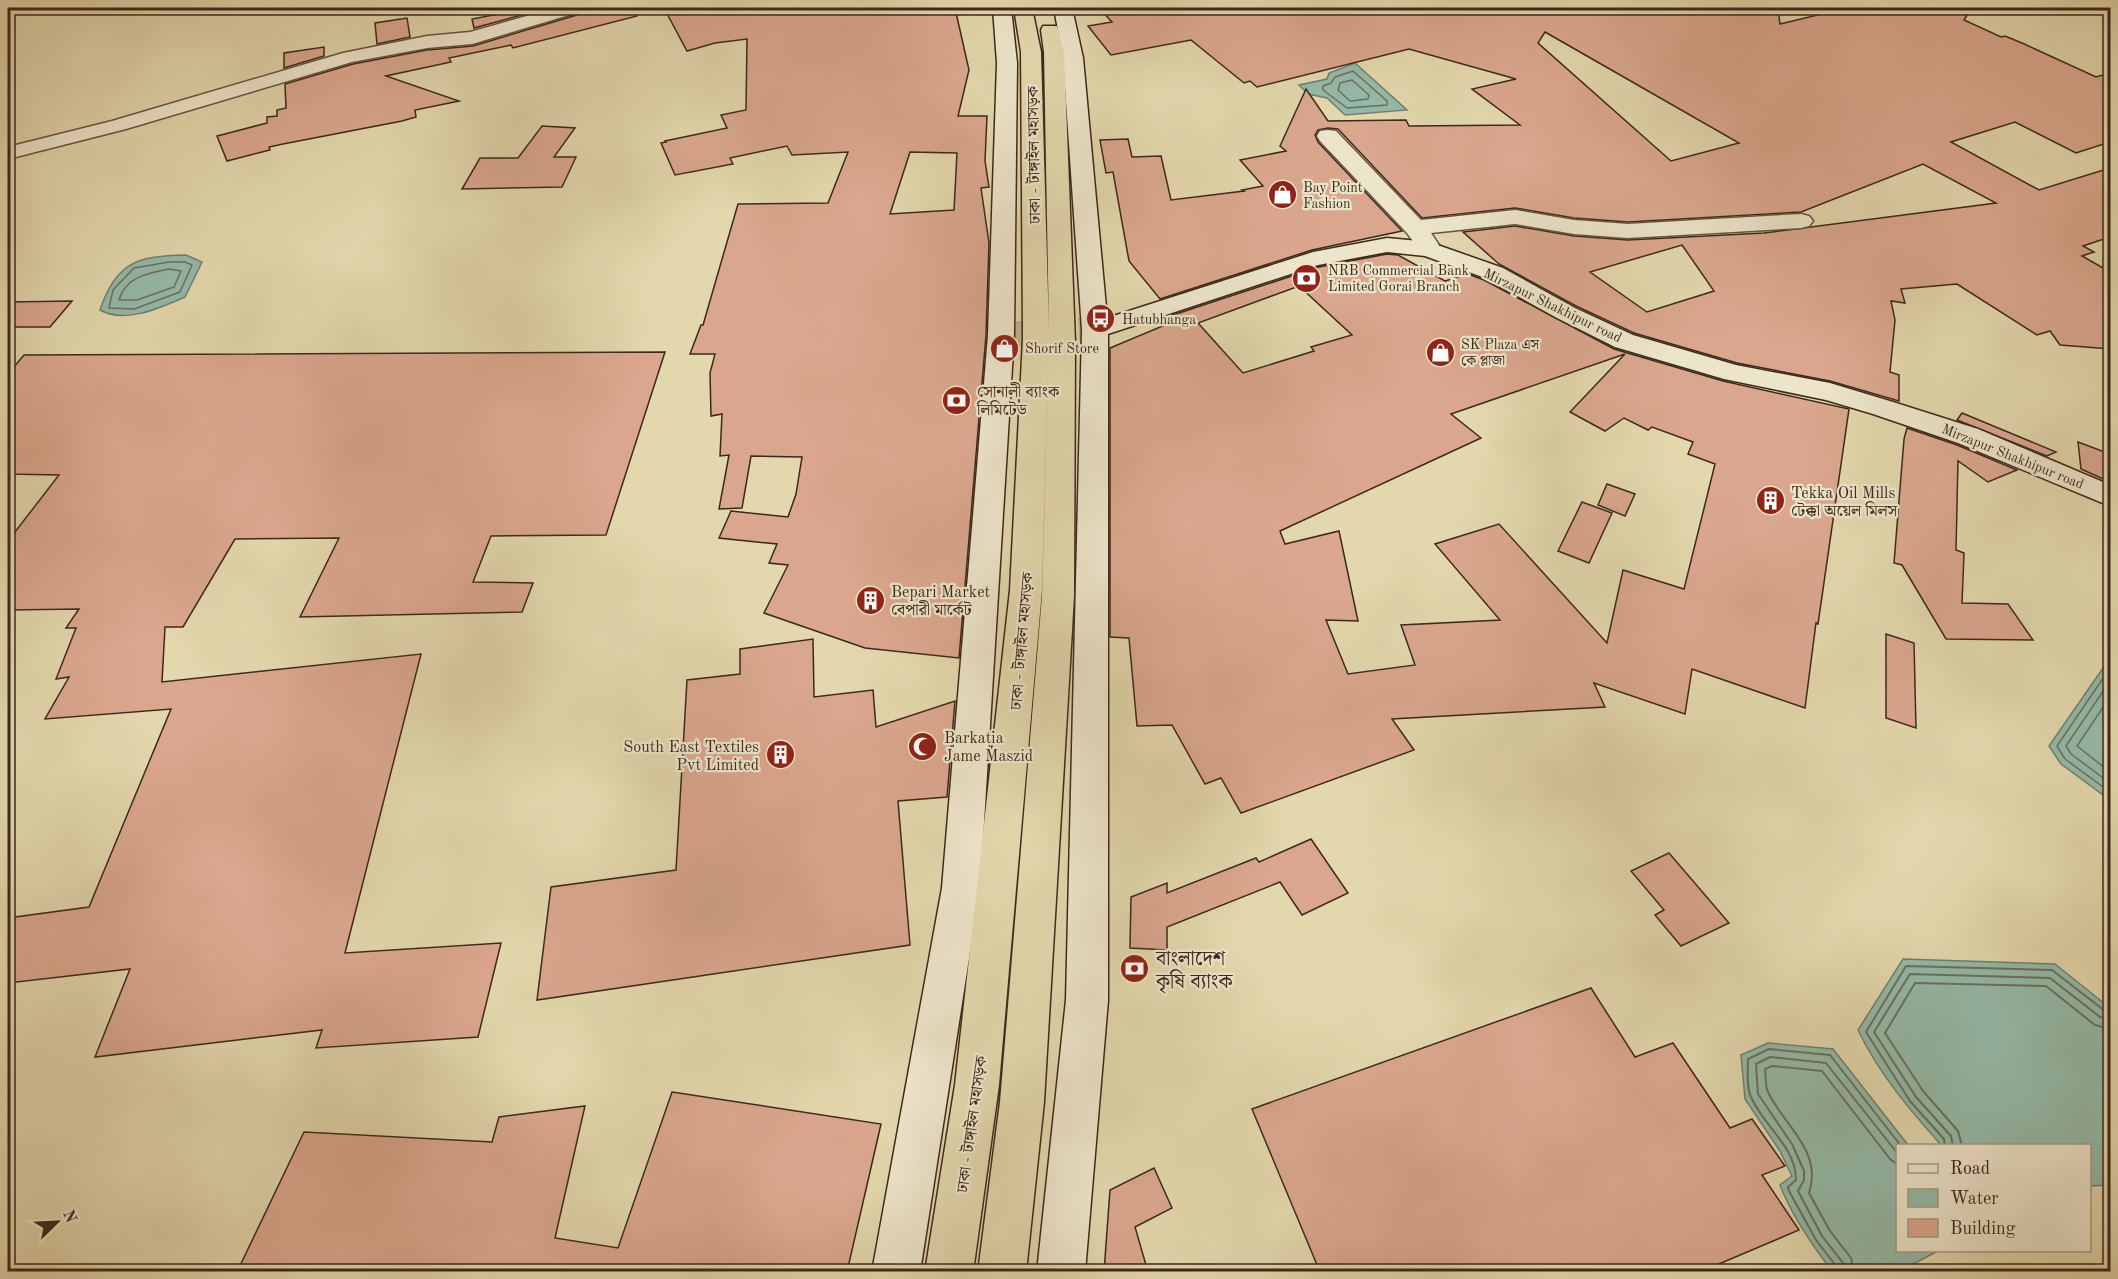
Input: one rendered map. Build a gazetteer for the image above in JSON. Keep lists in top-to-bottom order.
{
  "streets": {
    "highway": ["ঢাকা - টাঙ্গাইল মহাসড়ক"],
    "main road": ["Mirzapur Shakhipur road"]
  },
  "places": {
    "shop": ["Bay Point Fashion", "Shorif Store", "SK Plaza এস কে প্লাজা"],
    "bank": ["NRB Commercial Bank Limited Gorai Branch", "সোনালী ব্যাংক লিমিটেড", "বাংলাদেশ কৃষি ব্যাংক"],
    "bus stop": ["Hatubhanga"],
    "building": ["Tekka Oil Mills টেক্কা অয়েল মিলস", "Bepari Market বেপারী মার্কেট", "South East Textiles Pvt Limited"],
    "mosque": ["Barkatia Jame Maszid"]
  },
  "legend": ["Road", "Water", "Building"],
  "north": "top right"
}
